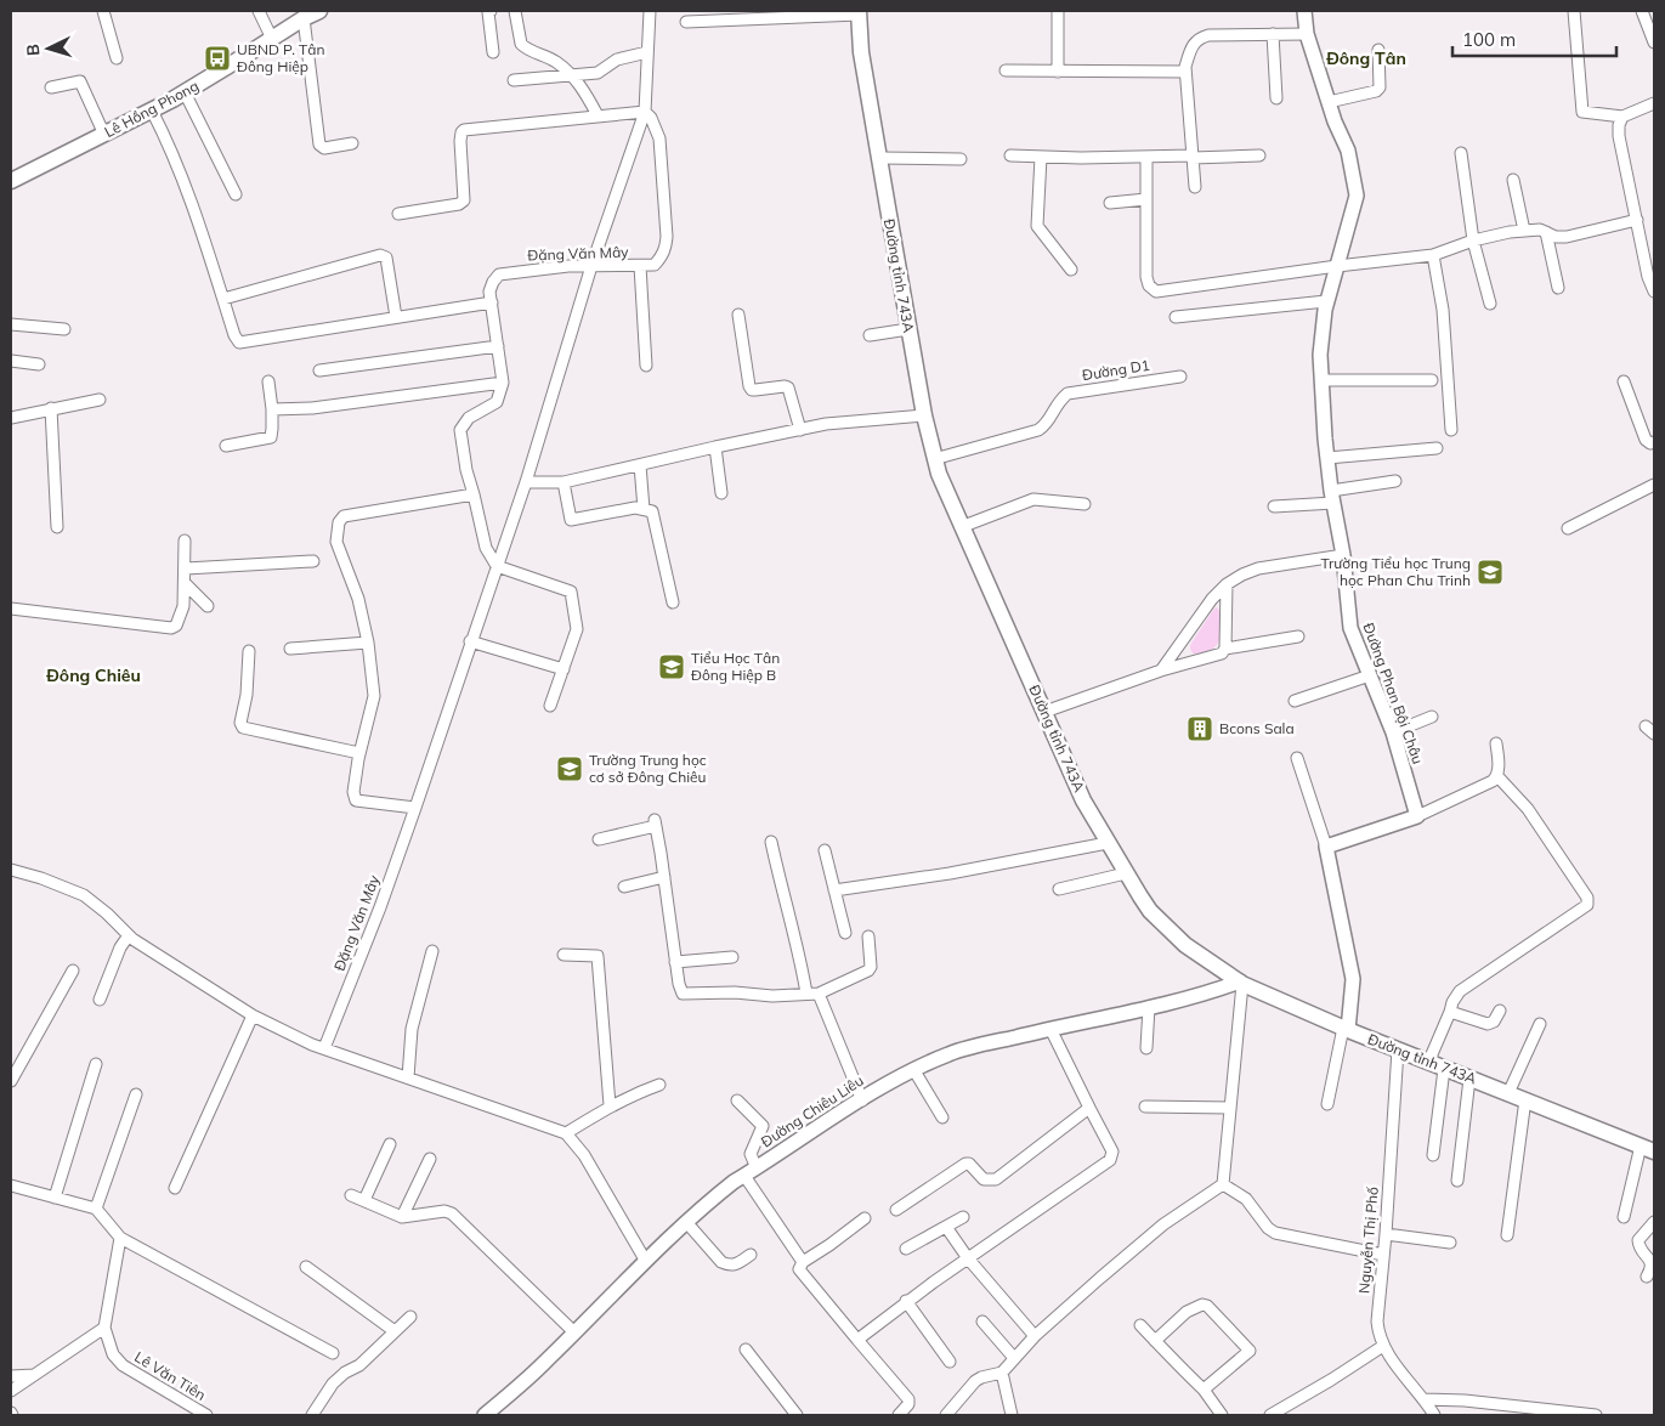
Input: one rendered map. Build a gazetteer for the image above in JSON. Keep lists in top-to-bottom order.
{
  "streets": {
    "main road": ["Lê Hồng Phong", "Đường tỉnh 743A"],
    "street": [
      "Đặng Văn Mây",
      "Đường D1",
      "Đường Phan Bội Châu",
      "Đường Chiêu Liêu",
      "Nguyễn Thị Phố",
      "Lê Văn Tiên"
    ]
  },
  "crossings": [
    ["Đường tỉnh 743A", "Đường D1"],
    ["Đường tỉnh 743A", "Đường Chiêu Liêu"],
    ["Đường tỉnh 743A", "Nguyễn Thị Phố"]
  ],
  "districts": ["Đông Tân", "Đông Chiêu"],
  "places": {
    "bus stop": ["UBND P. Tân Đông Hiệp"],
    "school or university": ["Trường Tiểu học Trung học Phan Chu Trinh", "Tiểu Học Tân Đông Hiệp B", "Trường Trung học cơ sở Đông Chiêu"],
    "building": ["Bcons Sala"]
  },
  "scale_bar": "100 m",
  "north": "left"
}
